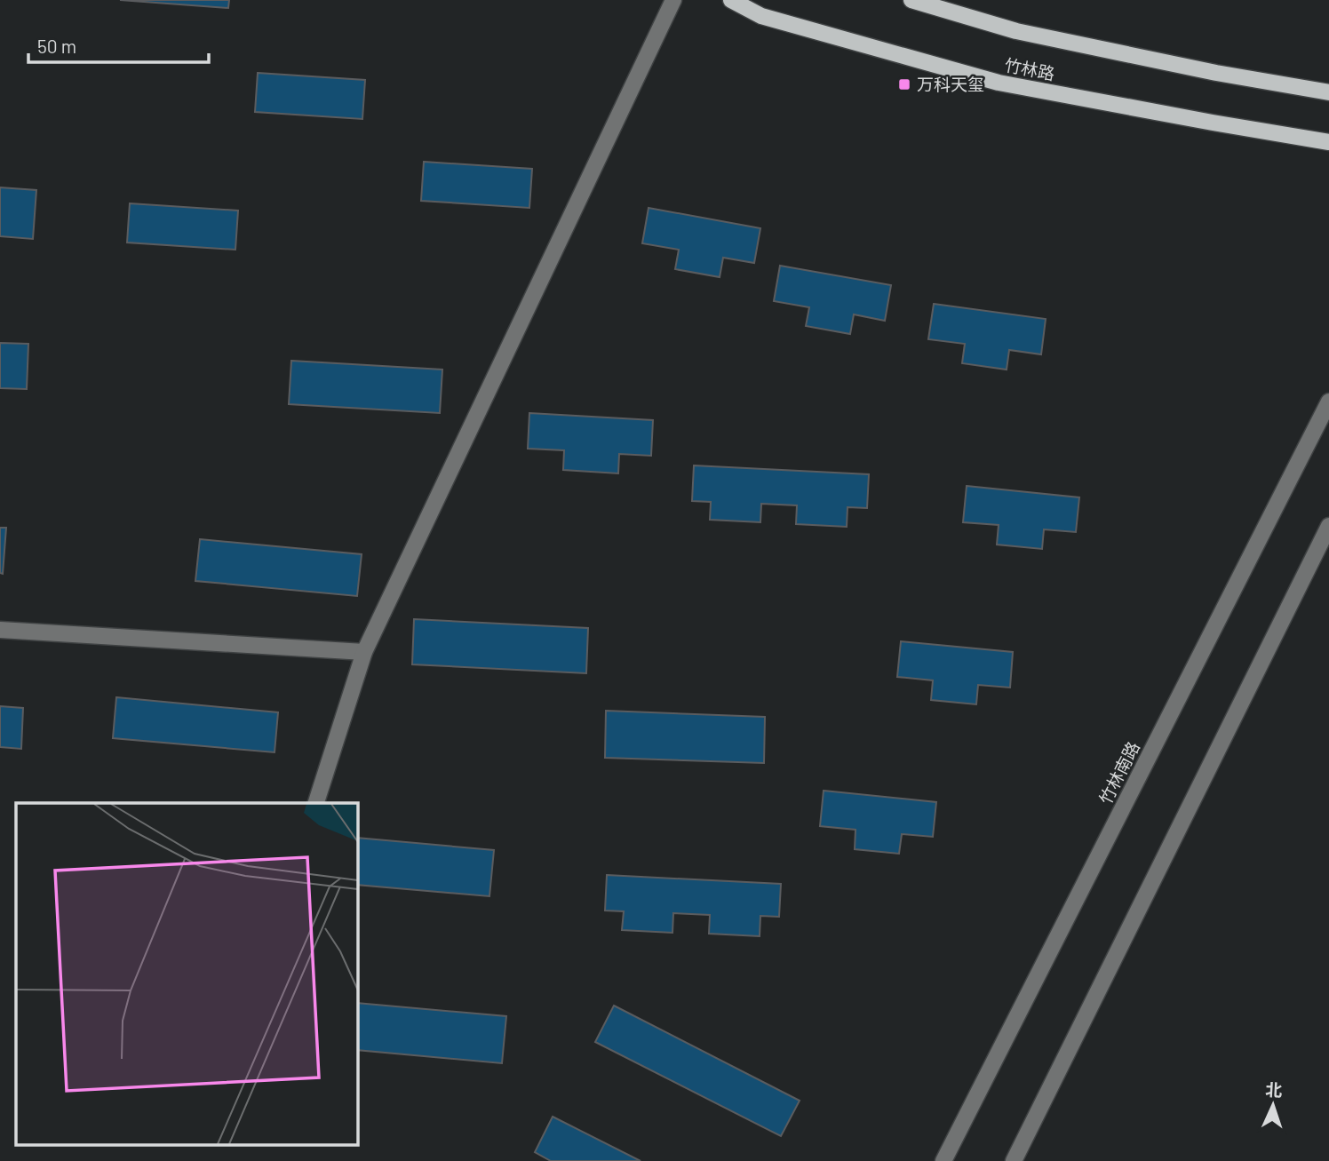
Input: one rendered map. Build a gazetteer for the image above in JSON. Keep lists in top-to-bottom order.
{
  "streets": {
    "main road": ["竹林路"],
    "street": ["竹林南路"]
  },
  "places": {
    "transit": ["万科天玺"]
  },
  "scale_bar": "50 m",
  "north": "top"
}
